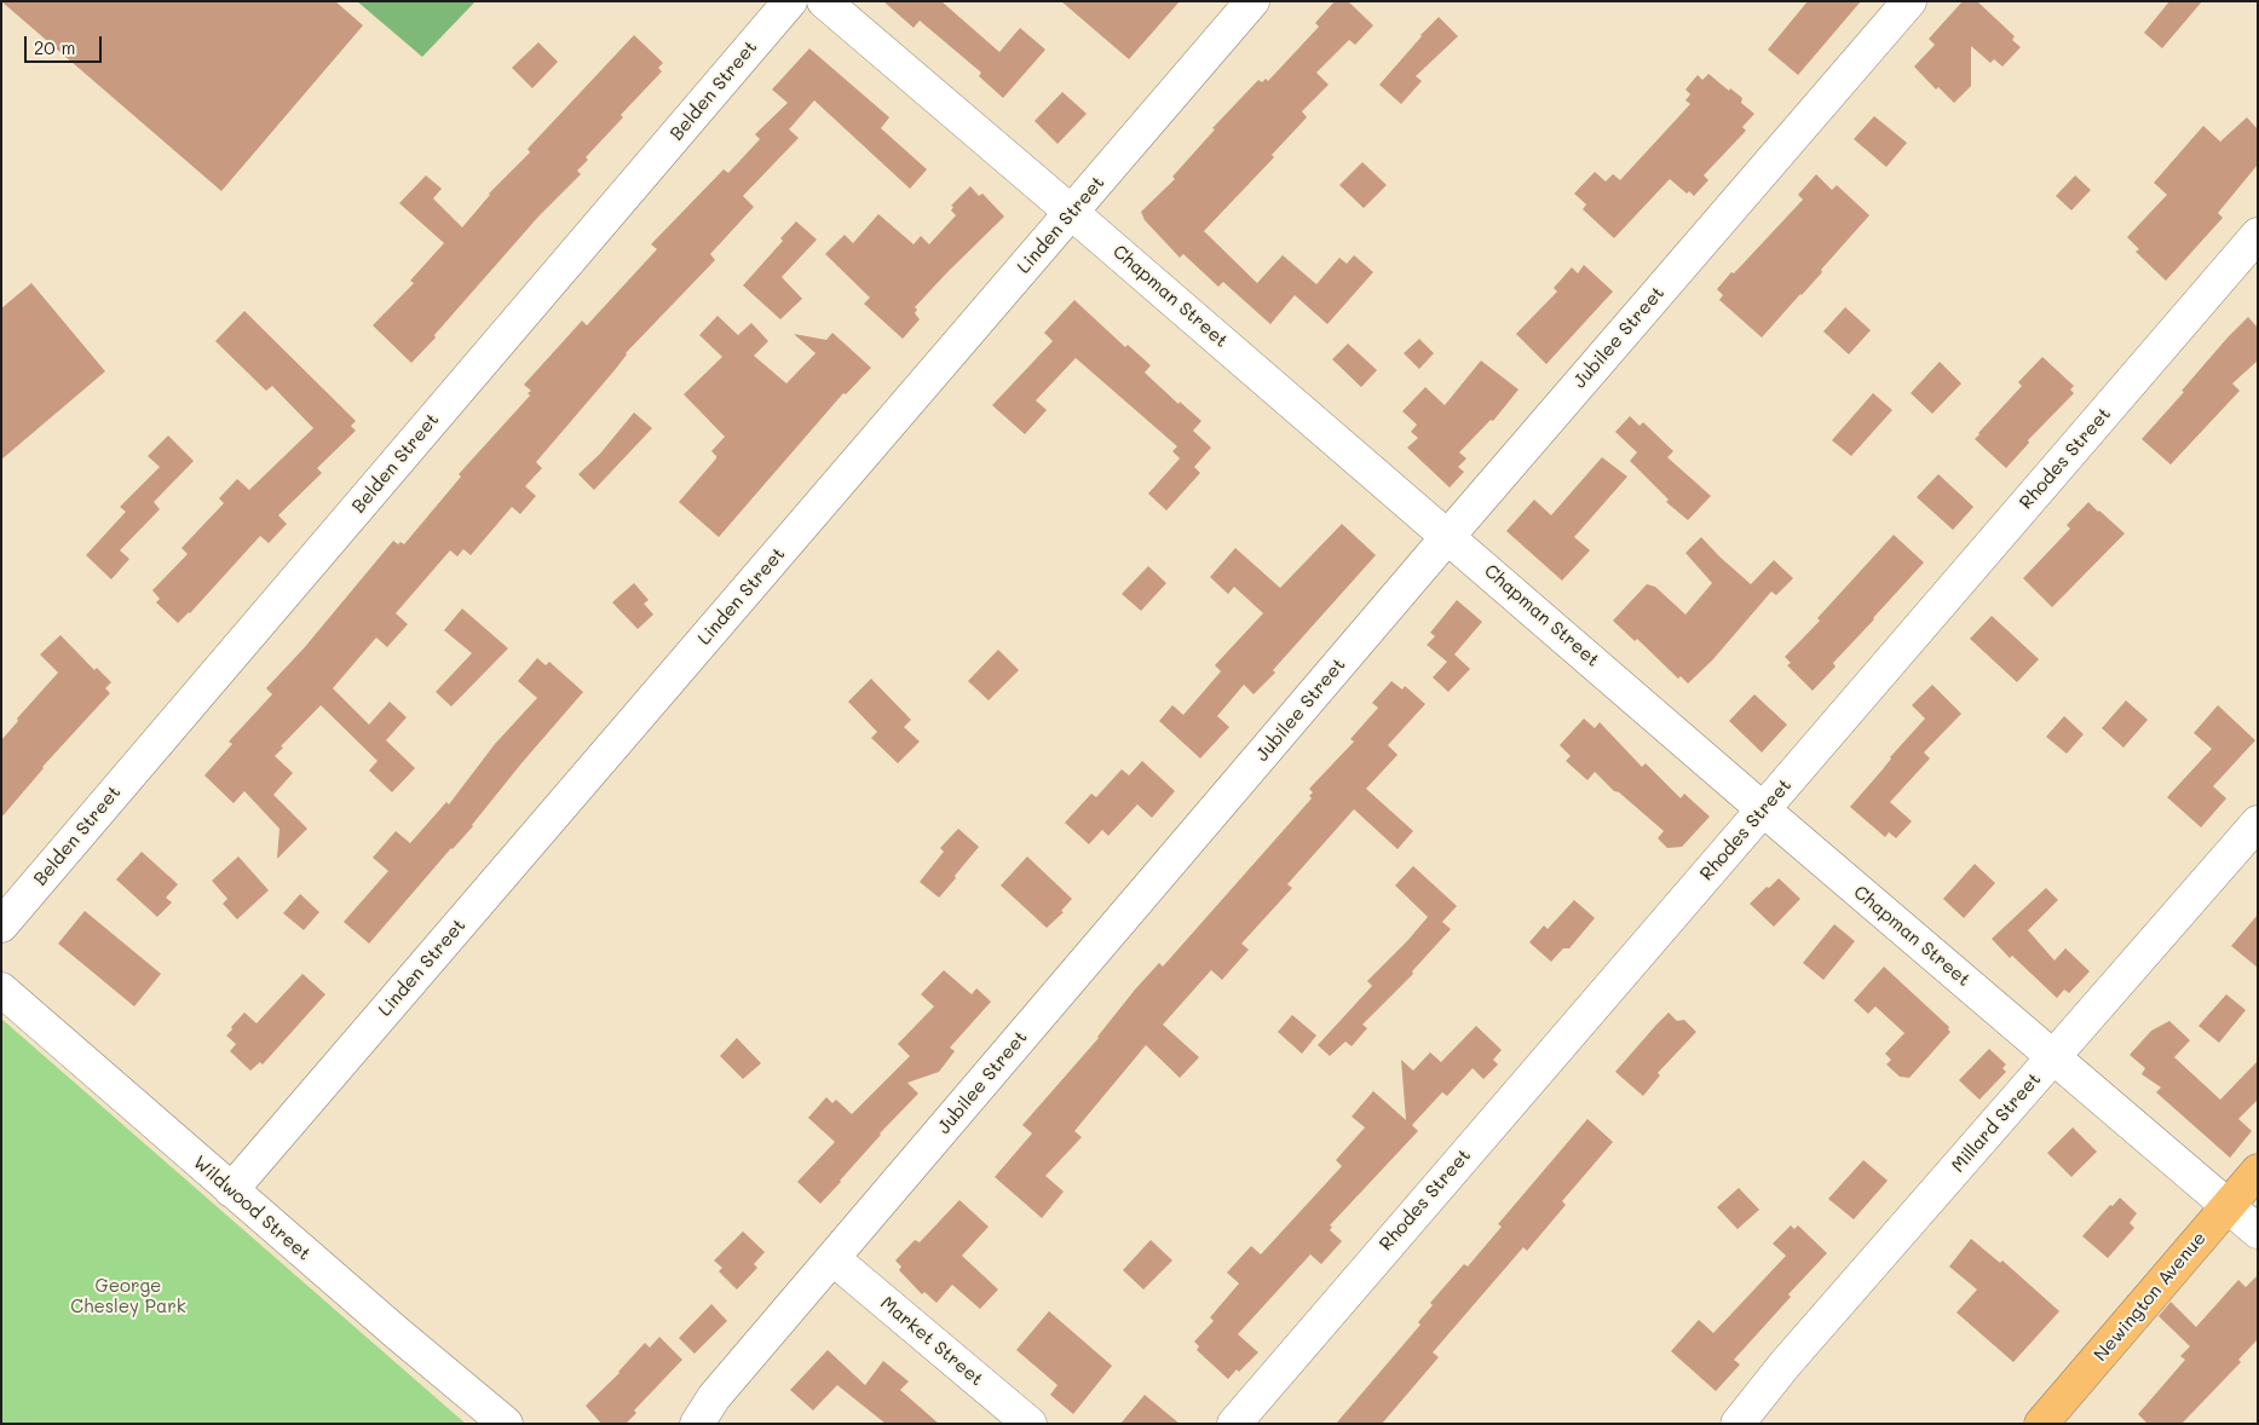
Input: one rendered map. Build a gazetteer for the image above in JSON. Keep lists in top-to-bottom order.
{
  "streets": {
    "main road": ["Newington Avenue"],
    "street": [
      "Belden Street",
      "Linden Street",
      "Chapman Street",
      "Jubilee Street",
      "Rhodes Street",
      "Millard Street",
      "Wildwood Street",
      "Market Street"
    ]
  },
  "crossings": [
    ["Linden Street", "Chapman Street"],
    ["Linden Street", "Wildwood Street"],
    ["Chapman Street", "Jubilee Street"],
    ["Chapman Street", "Rhodes Street"],
    ["Chapman Street", "Millard Street"],
    ["Chapman Street", "Newington Avenue"],
    ["Jubilee Street", "Market Street"]
  ],
  "parks": ["George Chesley Park"],
  "scale_bar": "20 m"
}
